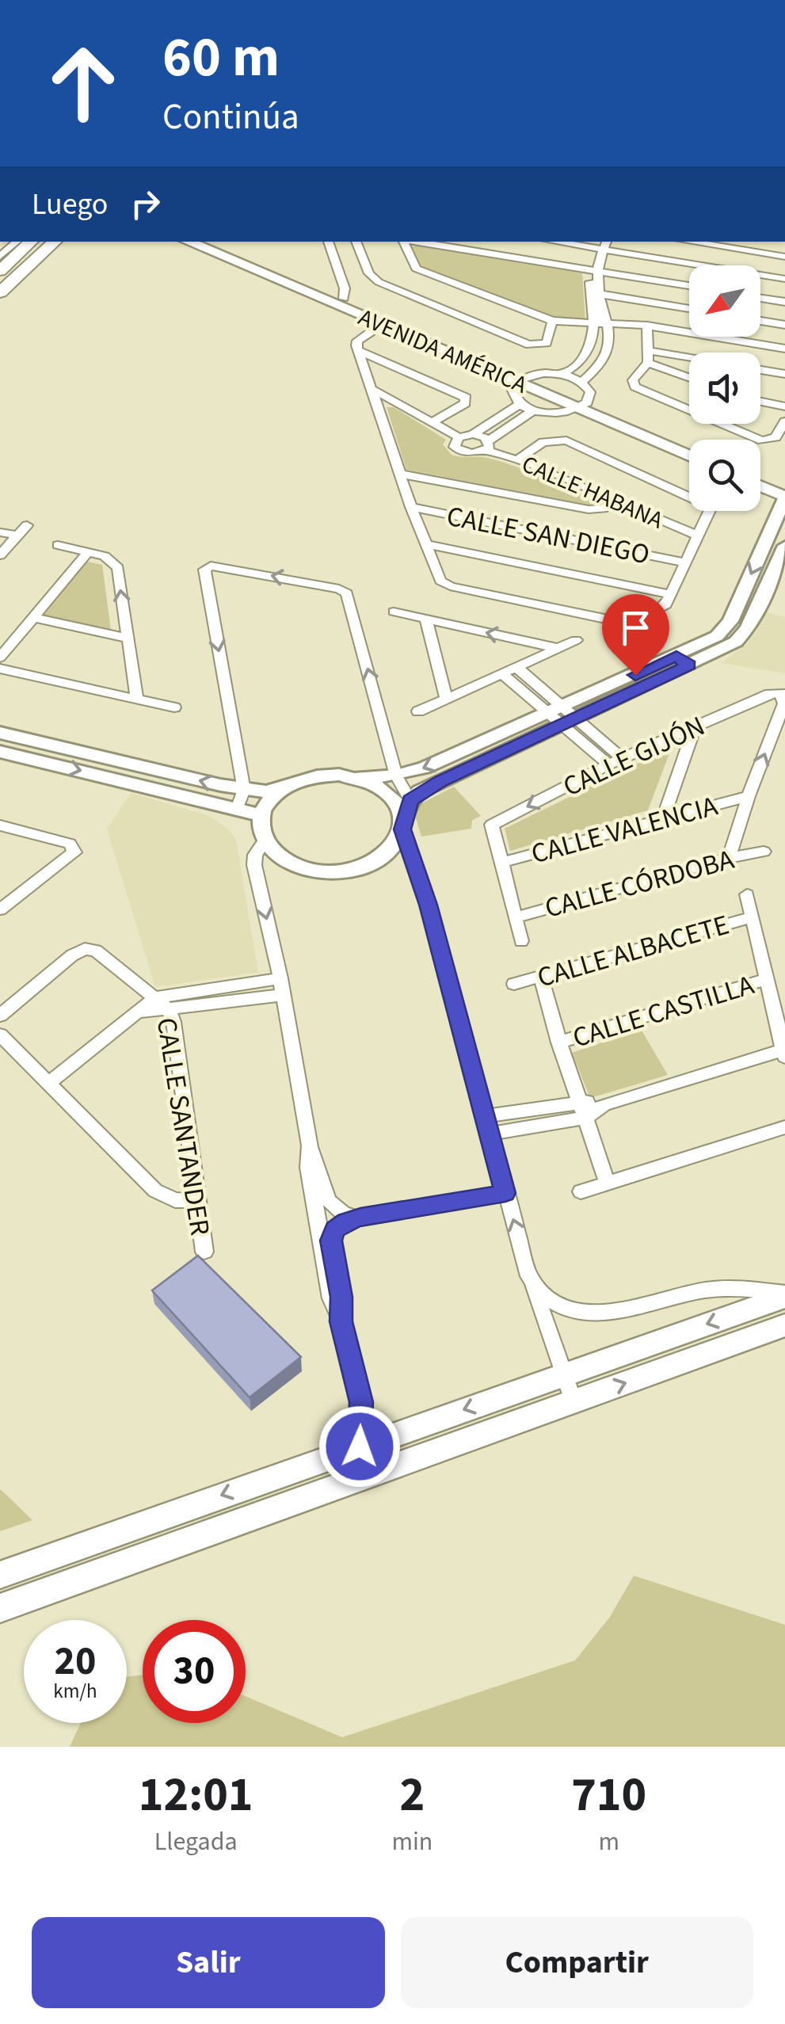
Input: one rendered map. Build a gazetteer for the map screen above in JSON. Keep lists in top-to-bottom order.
{
  "streets": {
    "main road": ["AVENIDA AMÉRICA"],
    "street": [
      "CALLE HABANA",
      "CALLE SAN DIEGO",
      "CALLE GIJÓN",
      "CALLE VALENCIA",
      "CALLE CÓRDOBA",
      "CALLE ALBACETE",
      "CALLE CASTILLA",
      "CALLE SANTANDER"
    ]
  },
  "crossings": [
    ["CALLE GIJÓN", "CALLE VALENCIA"]
  ],
  "north": "bottom left",
  "page": {
    "turn": ["60 m", "Continúa"],
    "then": "Luego",
    "speed": "20 km/h",
    "limit": "30",
    "eta": [
      "12:01",
      "Llegada",
      "2",
      "min",
      "710",
      "m"
    ],
    "buttons": ["Salir", "Compartir"]
  }
}
